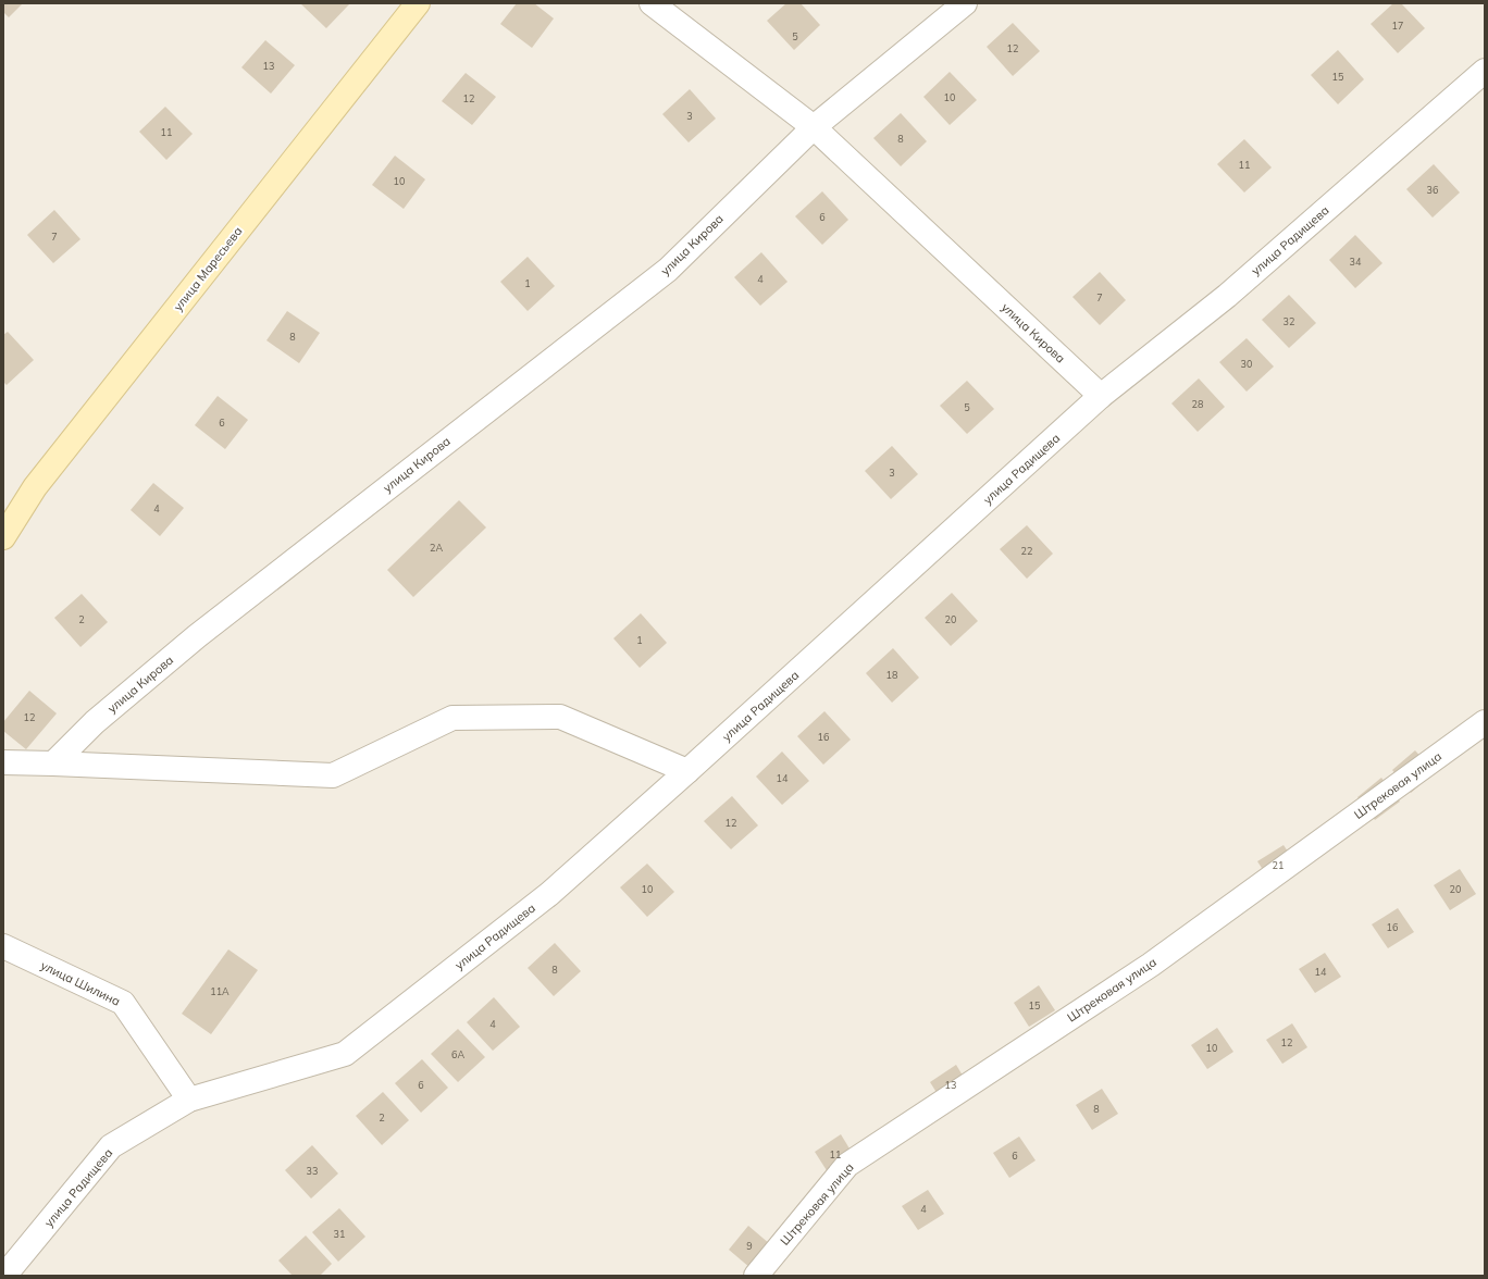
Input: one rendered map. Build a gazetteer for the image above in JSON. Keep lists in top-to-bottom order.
{
  "streets": {
    "street": [
      "улица Радищева",
      "улица Кирова",
      "улица Маресьева",
      "Штрековая улица",
      "улица Шилина"
    ]
  },
  "crossings": [
    ["улица Радищева", "улица Кирова"],
    ["улица Радищева", "улица Шилина"]
  ],
  "house_numbers": [
    "17",
    "5",
    "12",
    "13",
    "15",
    "10",
    "12",
    "3",
    "11",
    "8",
    "11",
    "10",
    "36",
    "6",
    "7",
    "34",
    "4",
    "1",
    "7",
    "32",
    "8",
    "30",
    "28",
    "5",
    "6",
    "3",
    "4",
    "2А",
    "22",
    "2",
    "20",
    "1",
    "18",
    "12",
    "16",
    "14",
    "12",
    "21",
    "10",
    "20",
    "16",
    "8",
    "14",
    "11А",
    "15",
    "4",
    "12",
    "10",
    "6А",
    "6",
    "13",
    "8",
    "2",
    "11",
    "6",
    "33",
    "4",
    "31",
    "9"
  ]
}
